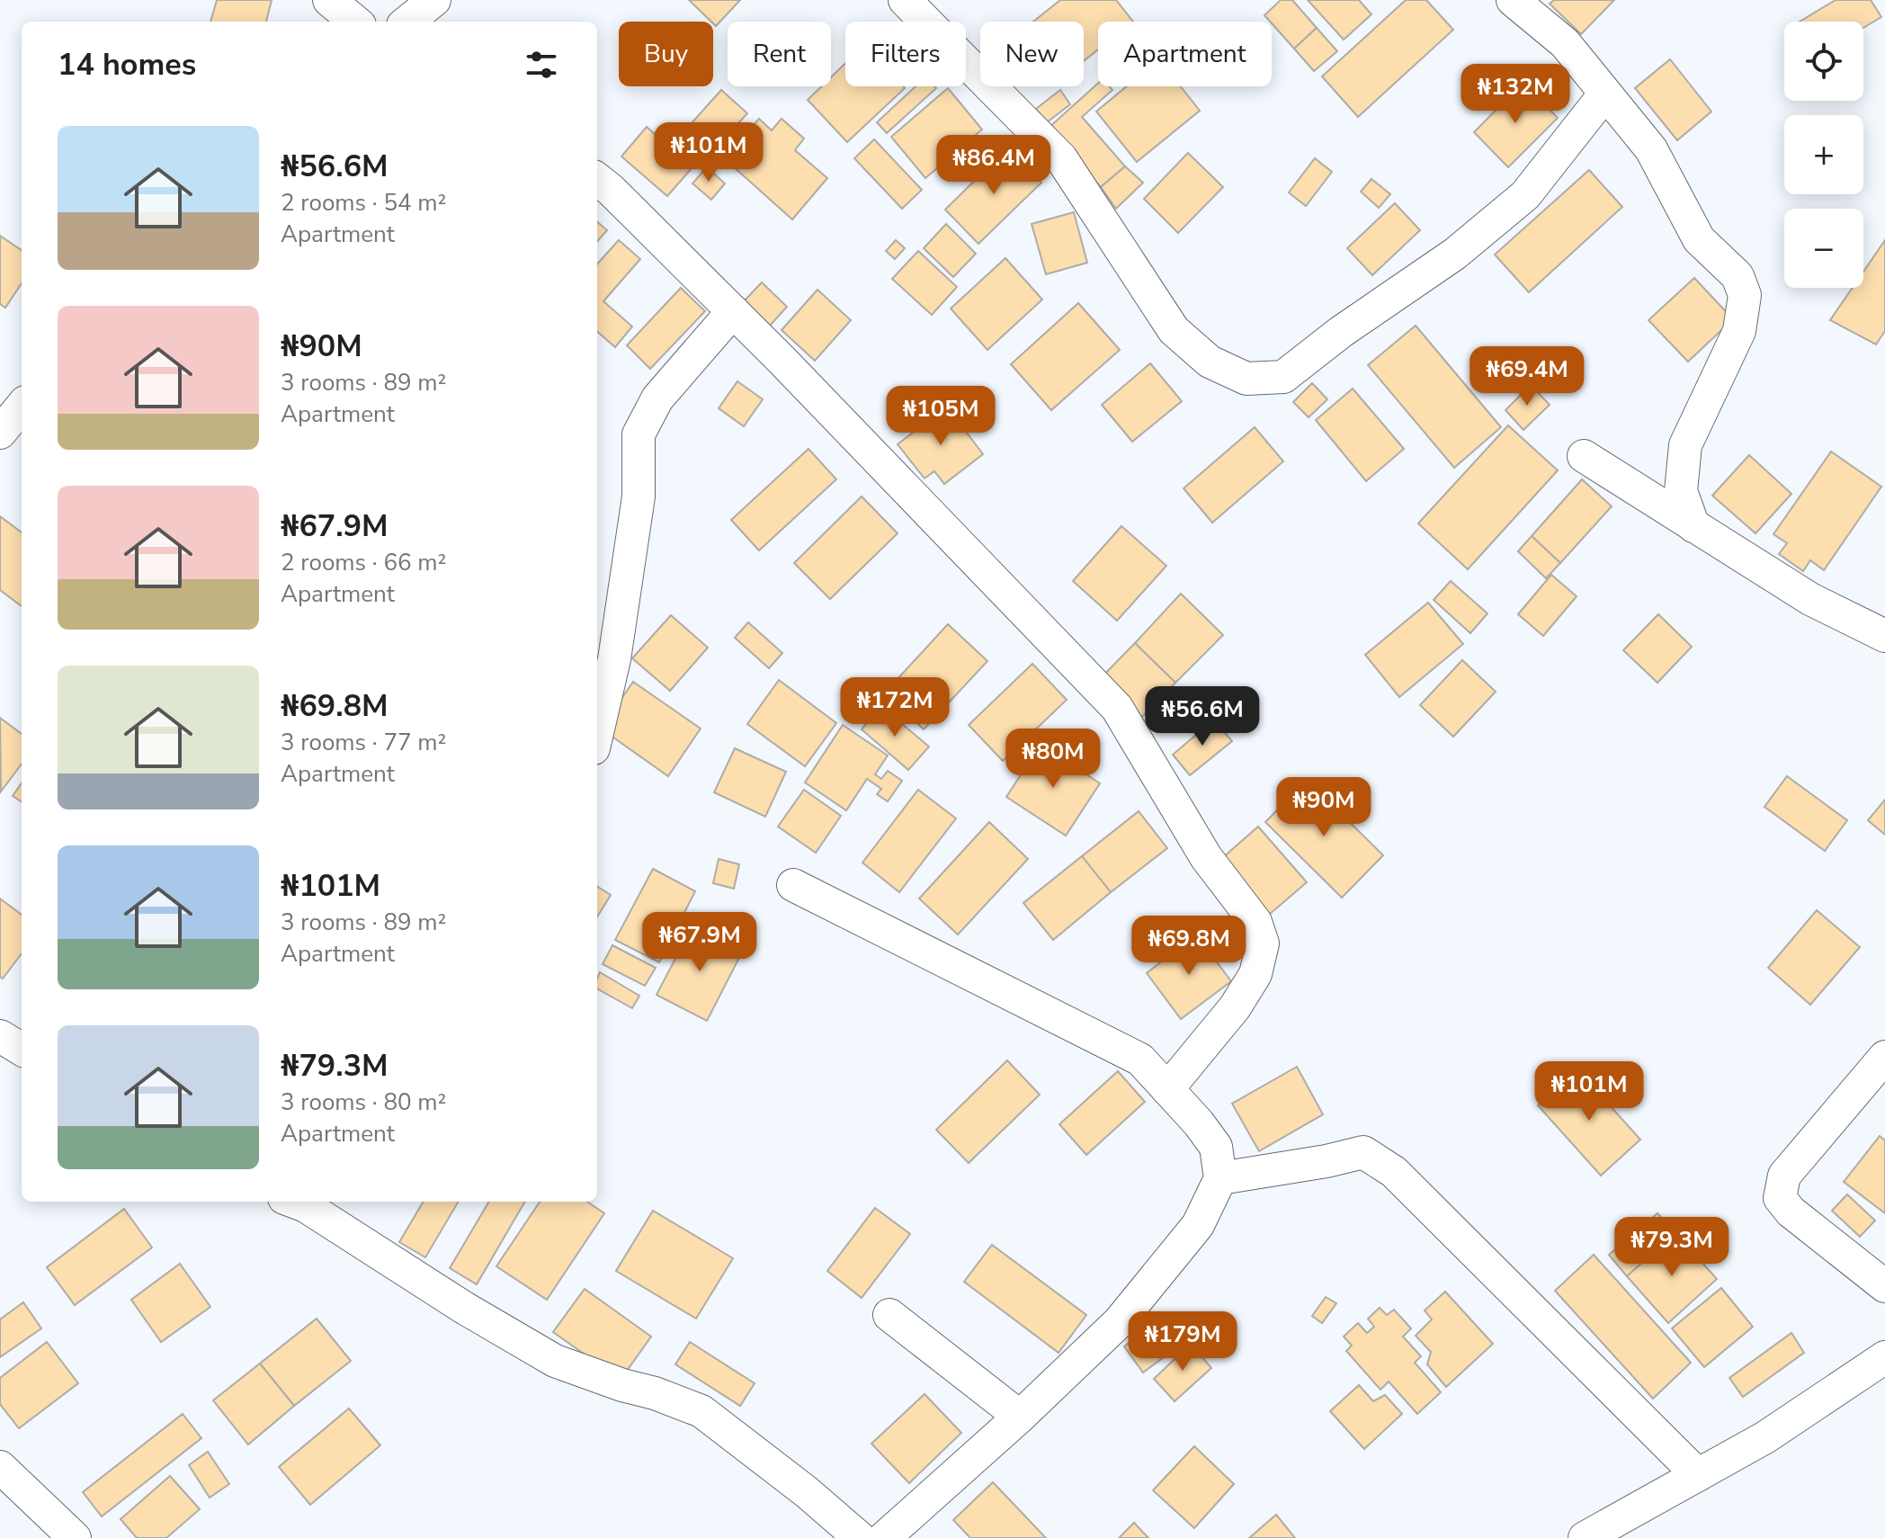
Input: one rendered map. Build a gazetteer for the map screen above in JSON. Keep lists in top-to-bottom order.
{
  "page": {
    "map_buttons": ["+", "−"],
    "chip": [
      "Buy",
      "Rent",
      "Filters",
      "New",
      "Apartment"
    ],
    "heading": "14 homes",
    "price": [
      "₦132M",
      "₦101M",
      "₦86.4M",
      "₦69.4M",
      "₦105M",
      "₦172M",
      "₦56.6M",
      "₦80M",
      "₦90M",
      "₦67.9M",
      "₦69.8M",
      "₦101M",
      "₦79.3M",
      "₦179M"
    ],
    "list": [
      {
        "name": "₦56.6M",
        "note": "2 rooms · 54 m² · Apartment"
      },
      {
        "name": "₦90M",
        "note": "3 rooms · 89 m² · Apartment"
      },
      {
        "name": "₦67.9M",
        "note": "2 rooms · 66 m² · Apartment"
      },
      {
        "name": "₦69.8M",
        "note": "3 rooms · 77 m² · Apartment"
      },
      {
        "name": "₦101M",
        "note": "3 rooms · 89 m² · Apartment"
      },
      {
        "name": "₦79.3M",
        "note": "3 rooms · 80 m² · Apartment"
      }
    ]
  }
}
